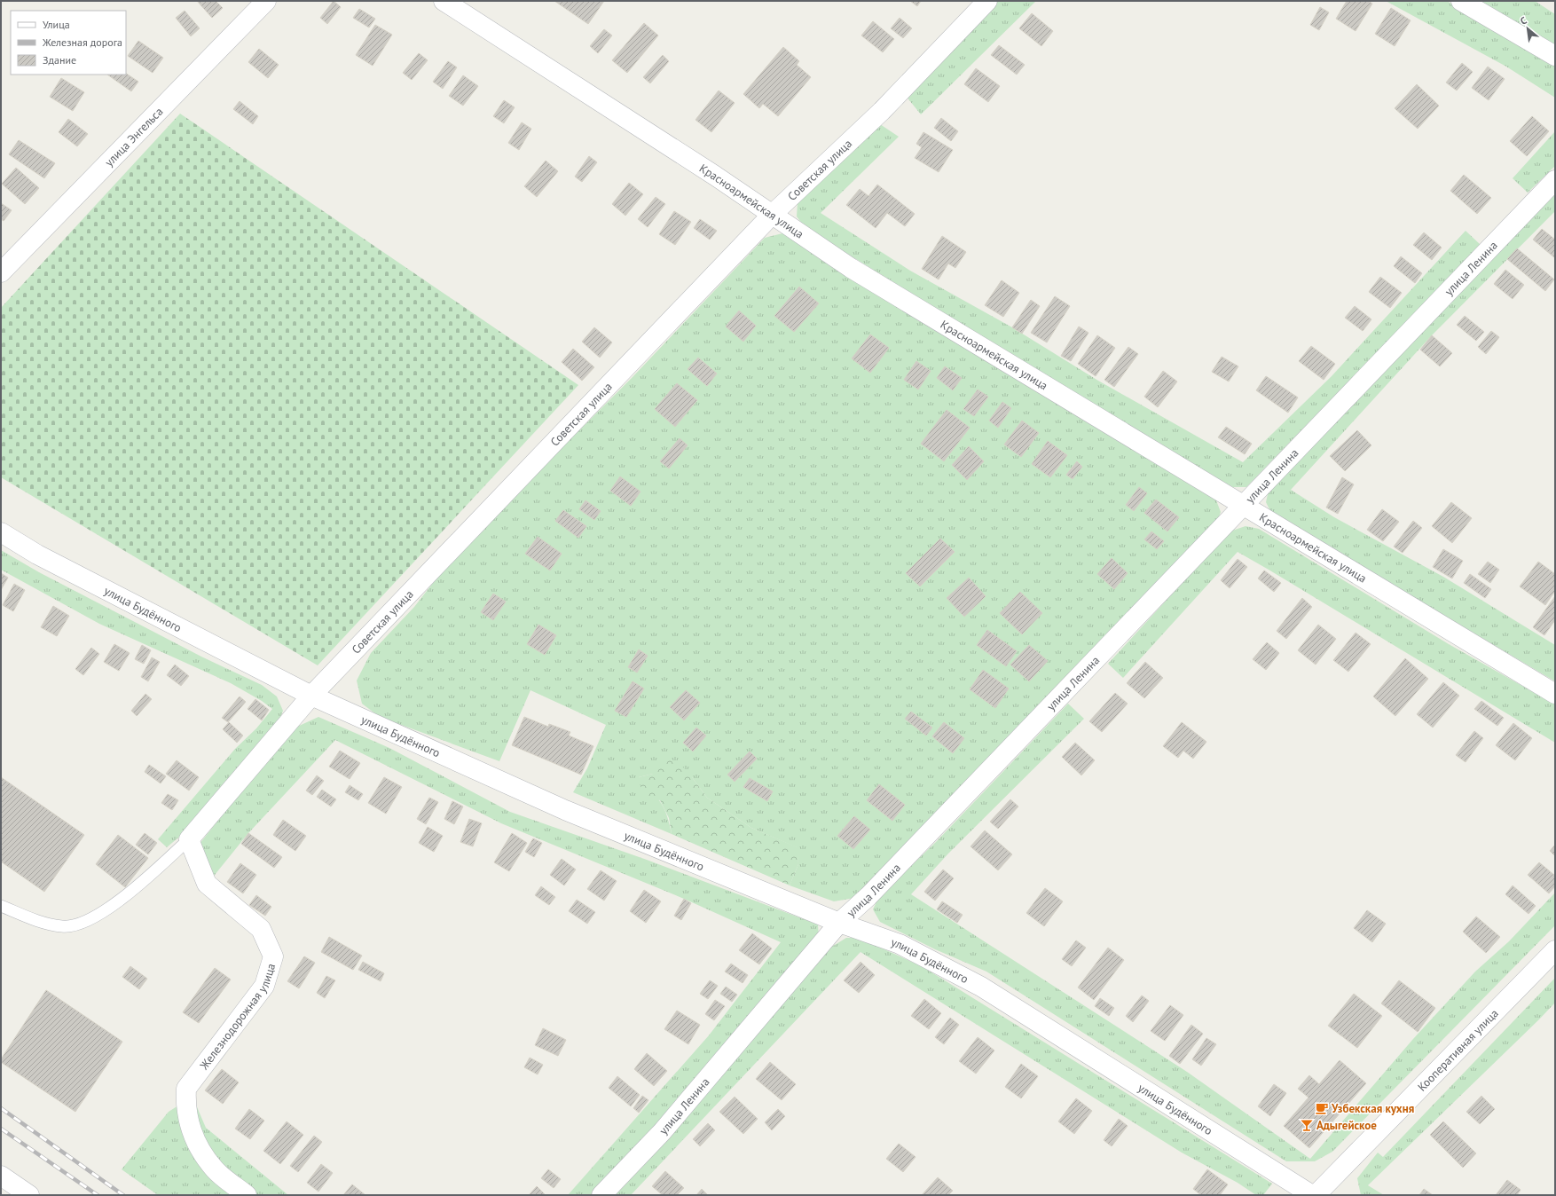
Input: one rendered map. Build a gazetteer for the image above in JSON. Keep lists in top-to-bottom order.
{
  "streets": {
    "street": [
      "улица Энгельса",
      "Советская улица",
      "Красноармейская улица",
      "улица Ленина",
      "улица Будённого",
      "Железнодорожная улица",
      "Кооперативная улица"
    ]
  },
  "crossings": [
    ["Советская улица", "Красноармейская улица"],
    ["Советская улица", "улица Будённого"],
    ["Советская улица", "Железнодорожная улица"],
    ["Красноармейская улица", "улица Ленина"],
    ["улица Ленина", "улица Будённого"]
  ],
  "places": {
    "cafe": ["Узбекская кухня"],
    "bar": ["Адыгейское"]
  },
  "legend": ["Улица", "Железная дорога", "Здание"],
  "north": "top left"
}
